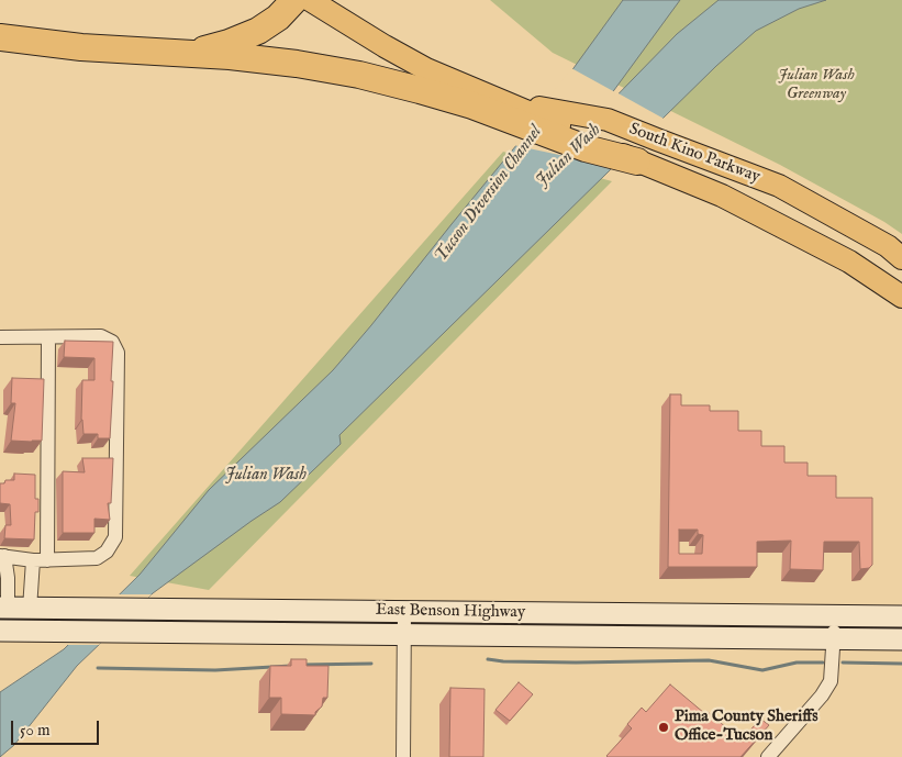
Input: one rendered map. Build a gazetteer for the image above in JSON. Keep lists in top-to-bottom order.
{
  "streets": {
    "main road": ["South Kino Parkway", "East Benson Highway"]
  },
  "water": ["Julian Wash", "Tucson Diversion Channel"],
  "parks": ["Julian Wash Greenway"],
  "places": ["Pima County Sheriffs Office-Tucson"],
  "scale_bar": "50 m"
}
